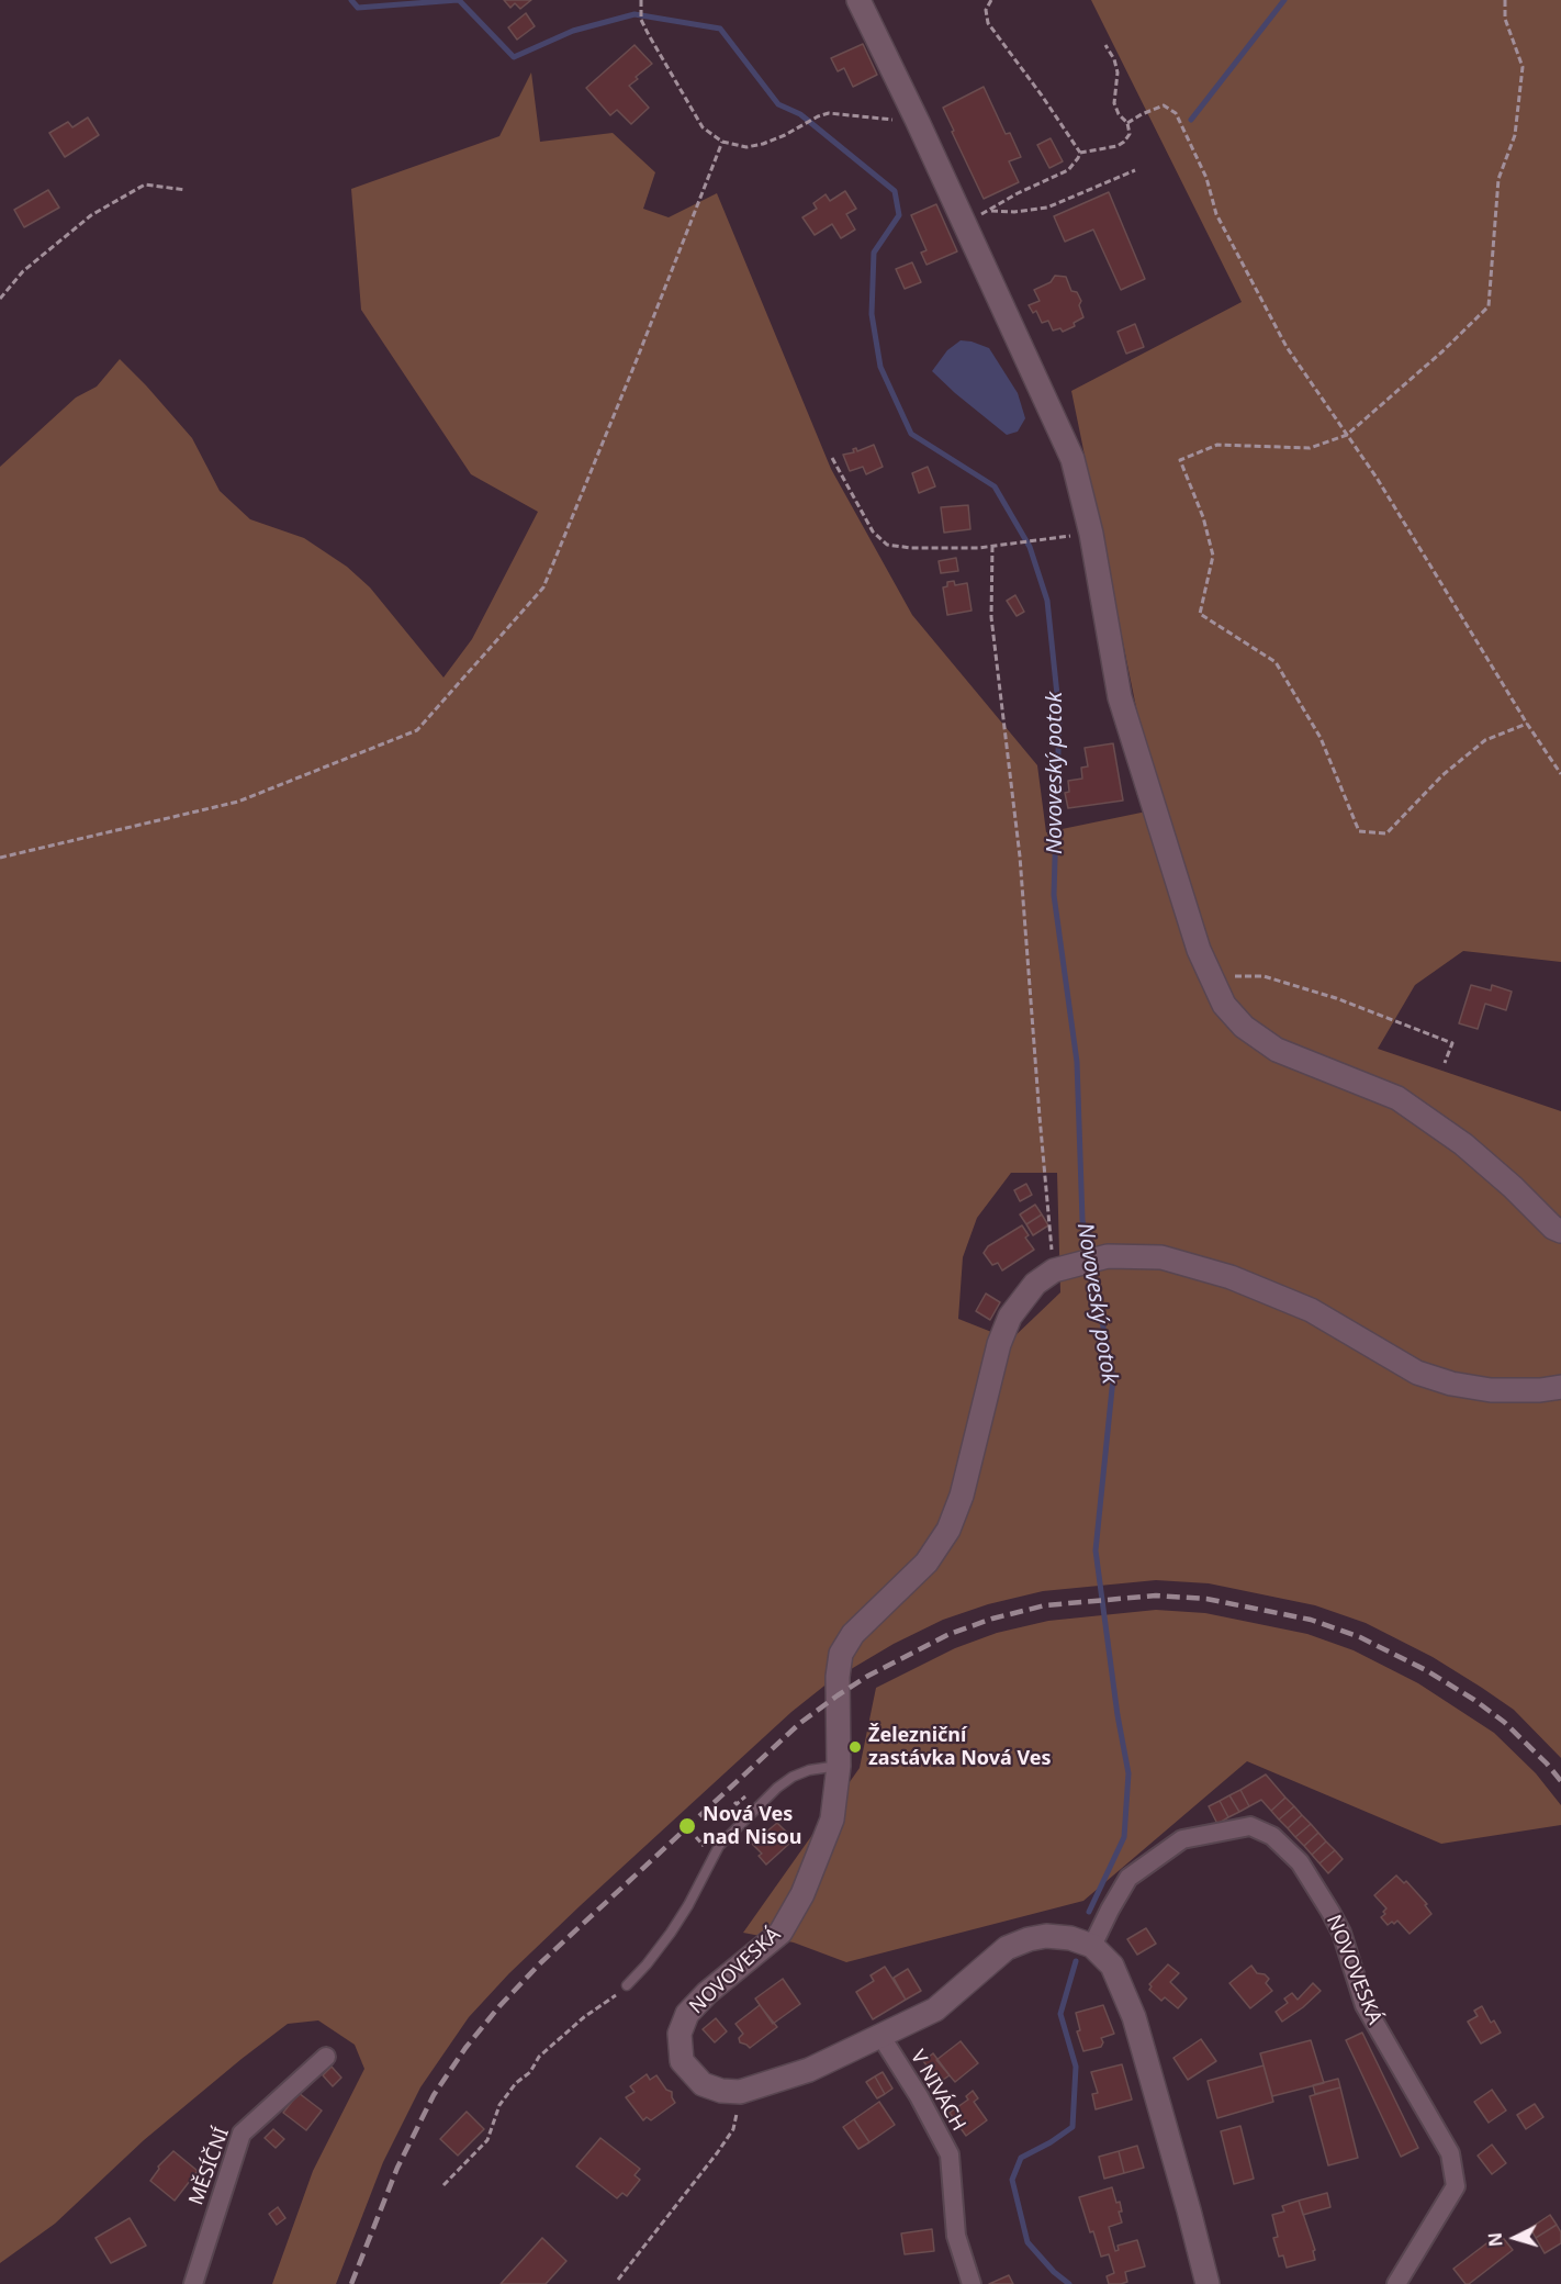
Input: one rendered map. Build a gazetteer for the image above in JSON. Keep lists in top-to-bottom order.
{
  "streets": {
    "street": ["NOVOVESKÁ", "V NIVÁCH", "MĚSÍČNÍ"]
  },
  "crossings": [
    ["NOVOVESKÁ", "V NIVÁCH"]
  ],
  "water": ["Novoveský potok"],
  "places": ["Železniční zastávka Nová Ves", "Nová Ves nad Nisou"],
  "north": "left"
}
